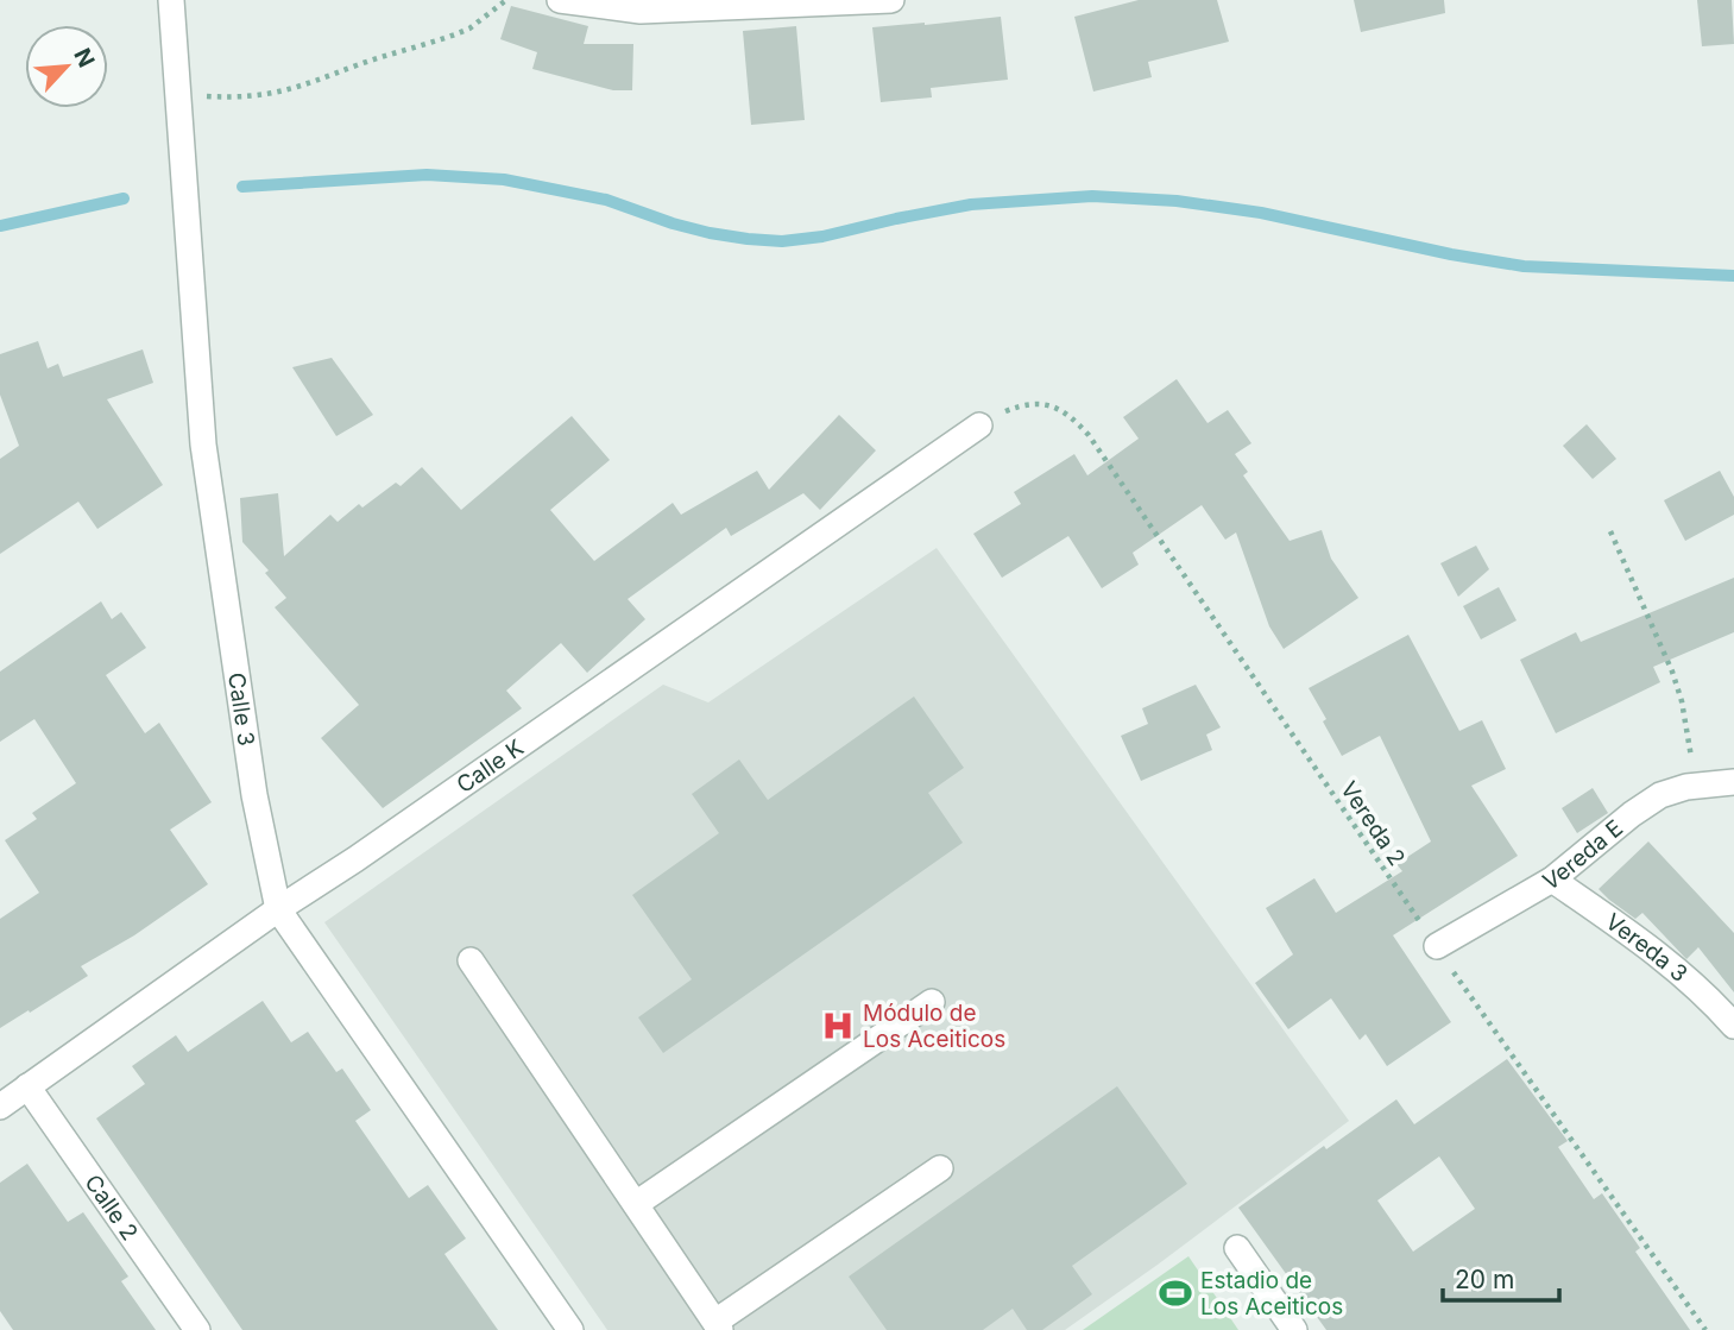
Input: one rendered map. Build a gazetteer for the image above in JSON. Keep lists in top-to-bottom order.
{
  "streets": {
    "street": [
      "Calle 3",
      "Calle K",
      "Vereda E",
      "Vereda 3",
      "Calle 2"
    ],
    "path": ["Vereda 2"]
  },
  "crossings": [
    ["Calle 3", "Calle K"],
    ["Calle K", "Vereda 2"],
    ["Calle K", "Calle 2"],
    ["Vereda 2", "Vereda E"],
    ["Vereda E", "Vereda 3"]
  ],
  "places": {
    "hospital": ["Módulo de Los Aceiticos"],
    "sports": ["Estadio de Los Aceiticos"]
  },
  "scale_bar": "20 m",
  "north": "top right"
}
